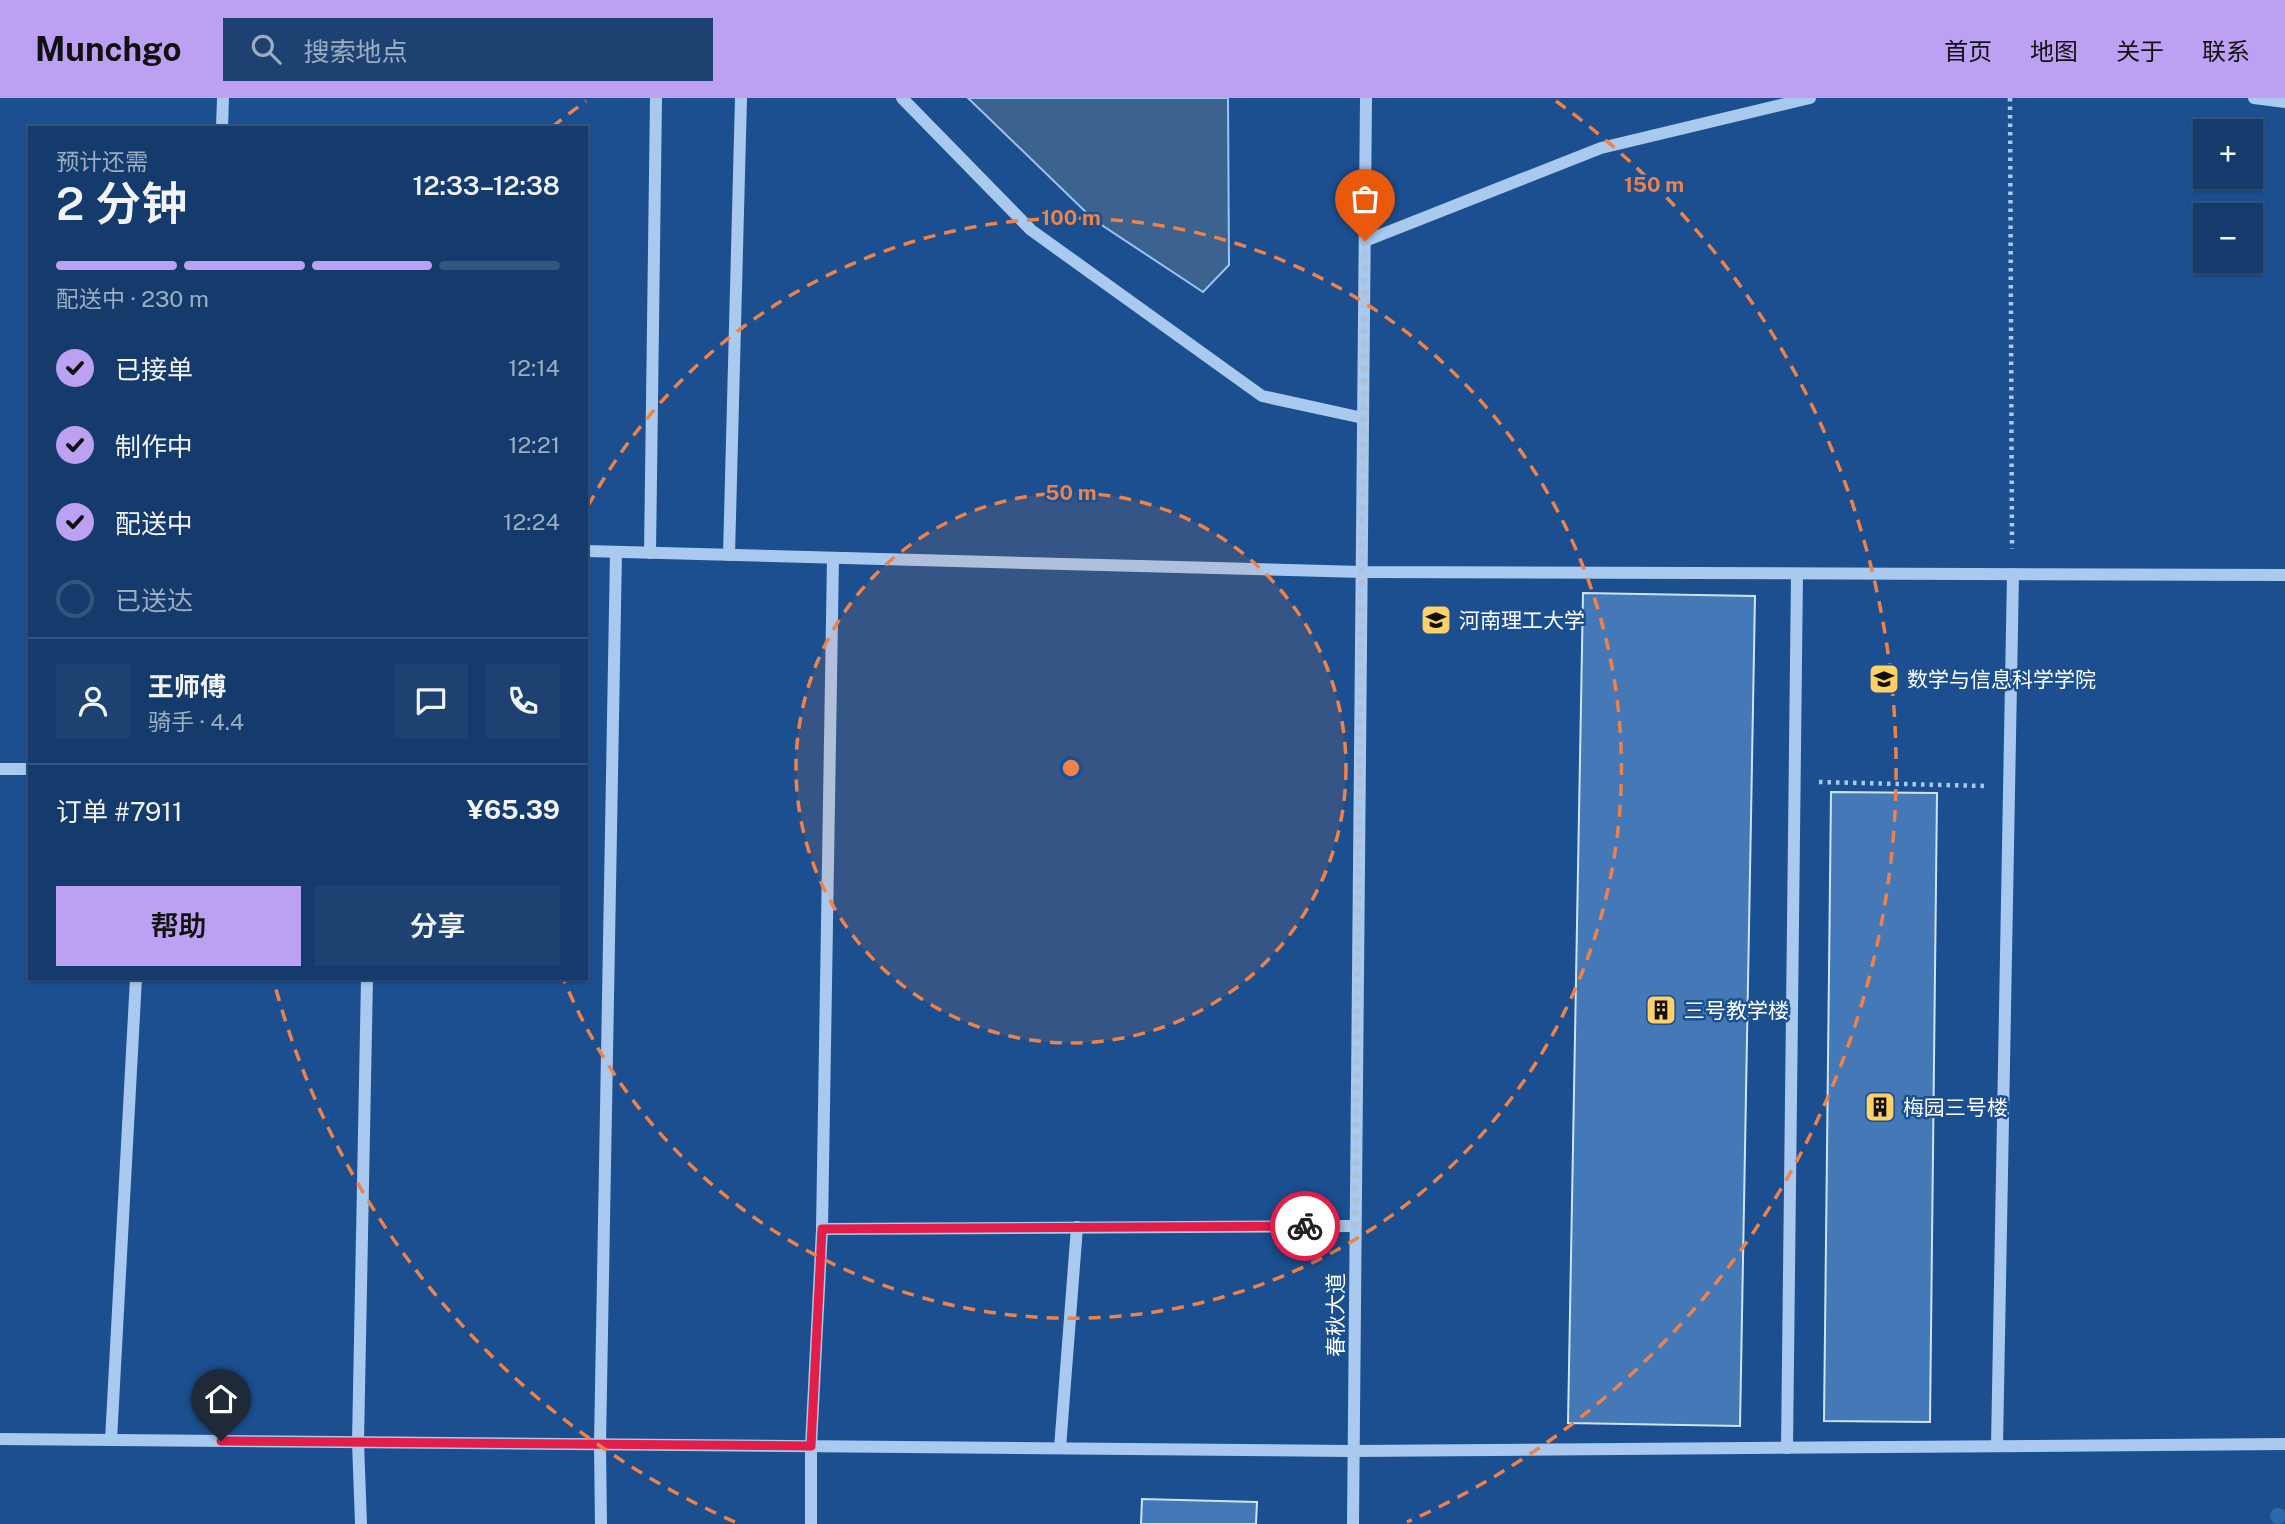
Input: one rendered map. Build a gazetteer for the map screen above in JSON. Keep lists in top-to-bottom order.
{
  "streets": {
    "street": ["春秋大道"]
  },
  "places": {
    "school or university": ["河南理工大学", "数学与信息科学学院"],
    "building": ["三号教学楼", "梅园三号楼"]
  },
  "page": {
    "header": "Munchgo",
    "search": "搜索地点",
    "nav": [
      "首页",
      "地图",
      "关于",
      "联系"
    ],
    "map_buttons": ["+", "−"],
    "heading": ["2 分钟", "预计还需", "12:33–12:38"],
    "panel": [
      "王师傅",
      "骑手 · 4.4",
      "订单 #7911",
      "¥65.39"
    ],
    "bar": "配送中 · 230 m",
    "list": [
      ["已接单", "12:14"],
      ["制作中", "12:21"],
      ["配送中", "12:24"],
      "已送达"
    ],
    "buttons": ["帮助", "分享"]
  },
  "rings": ["150 m", "100 m", "50 m"]
}
